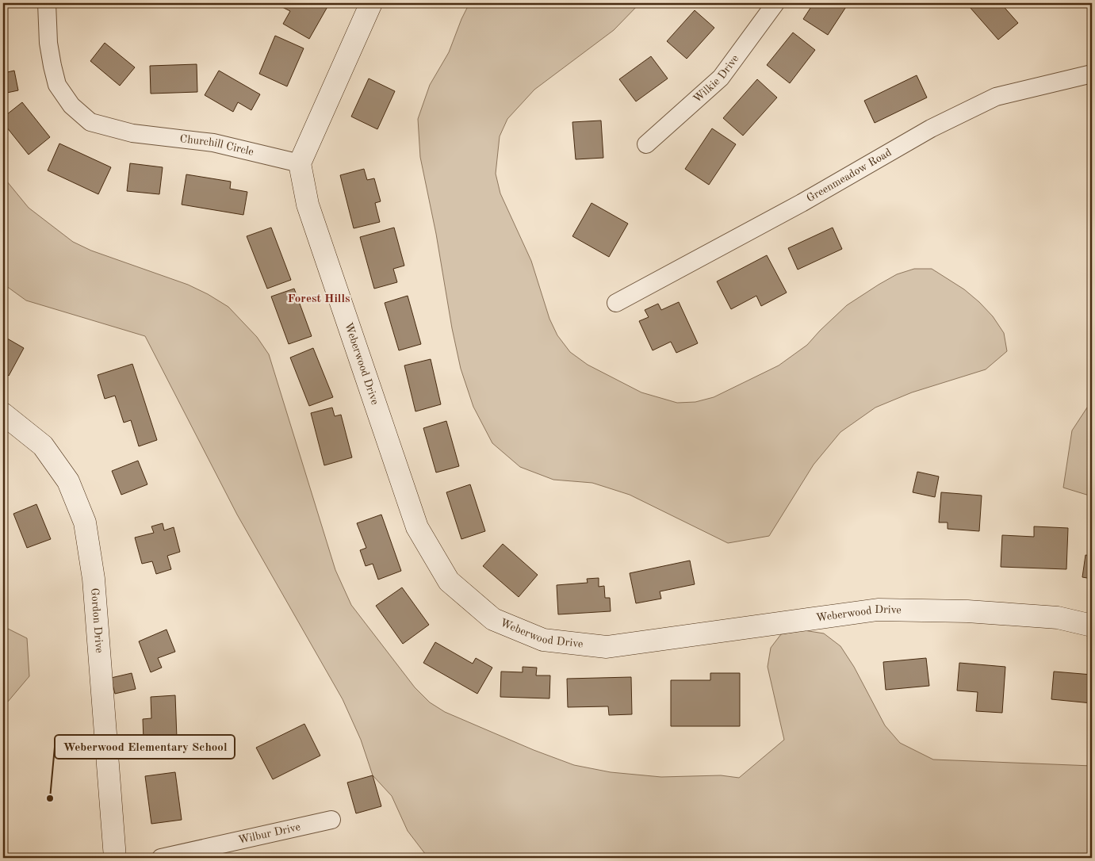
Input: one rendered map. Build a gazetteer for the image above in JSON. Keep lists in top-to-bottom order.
{
  "streets": {
    "street": [
      "Wilkie Drive",
      "Churchill Circle",
      "Greenmeadow Road",
      "Weberwood Drive",
      "Gordon Drive",
      "Wilbur Drive"
    ]
  },
  "crossings": [
    ["Churchill Circle", "Weberwood Drive"]
  ],
  "districts": ["Forest Hills"],
  "places": ["Weberwood Elementary School"]
}
